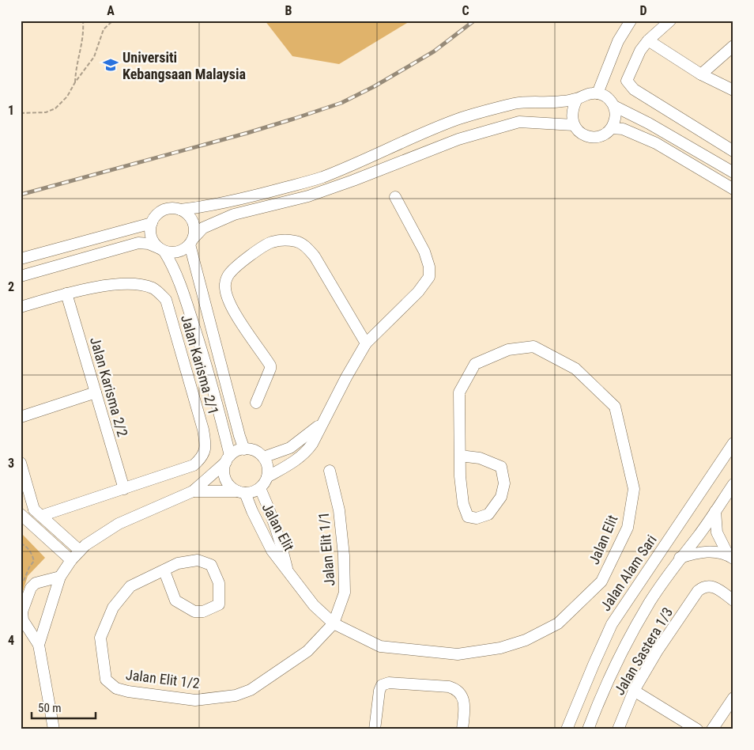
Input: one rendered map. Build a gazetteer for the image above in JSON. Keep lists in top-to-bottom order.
{
  "streets": {
    "street": [
      "Jalan Karisma 2/1",
      "Jalan Karisma 2/2",
      "Jalan Elit",
      "Jalan Elit 1/1",
      "Jalan Alam Sari",
      "Jalan Sastera 1/3",
      "Jalan Elit 1/2"
    ]
  },
  "crossings": [
    ["Jalan Karisma 2/1", "Jalan Karisma 2/2"],
    ["Jalan Elit", "Jalan Elit 1/1"],
    ["Jalan Elit", "Jalan Elit 1/2"],
    ["Jalan Elit 1/1", "Jalan Elit 1/2"]
  ],
  "places": {
    "school or university": ["Universiti Kebangsaan Malaysia"]
  },
  "scale_bar": "50 m",
  "grid": {
    "columns": [
      "A",
      "B",
      "C",
      "D"
    ],
    "rows": [
      "1",
      "2",
      "3",
      "4"
    ]
  }
}
